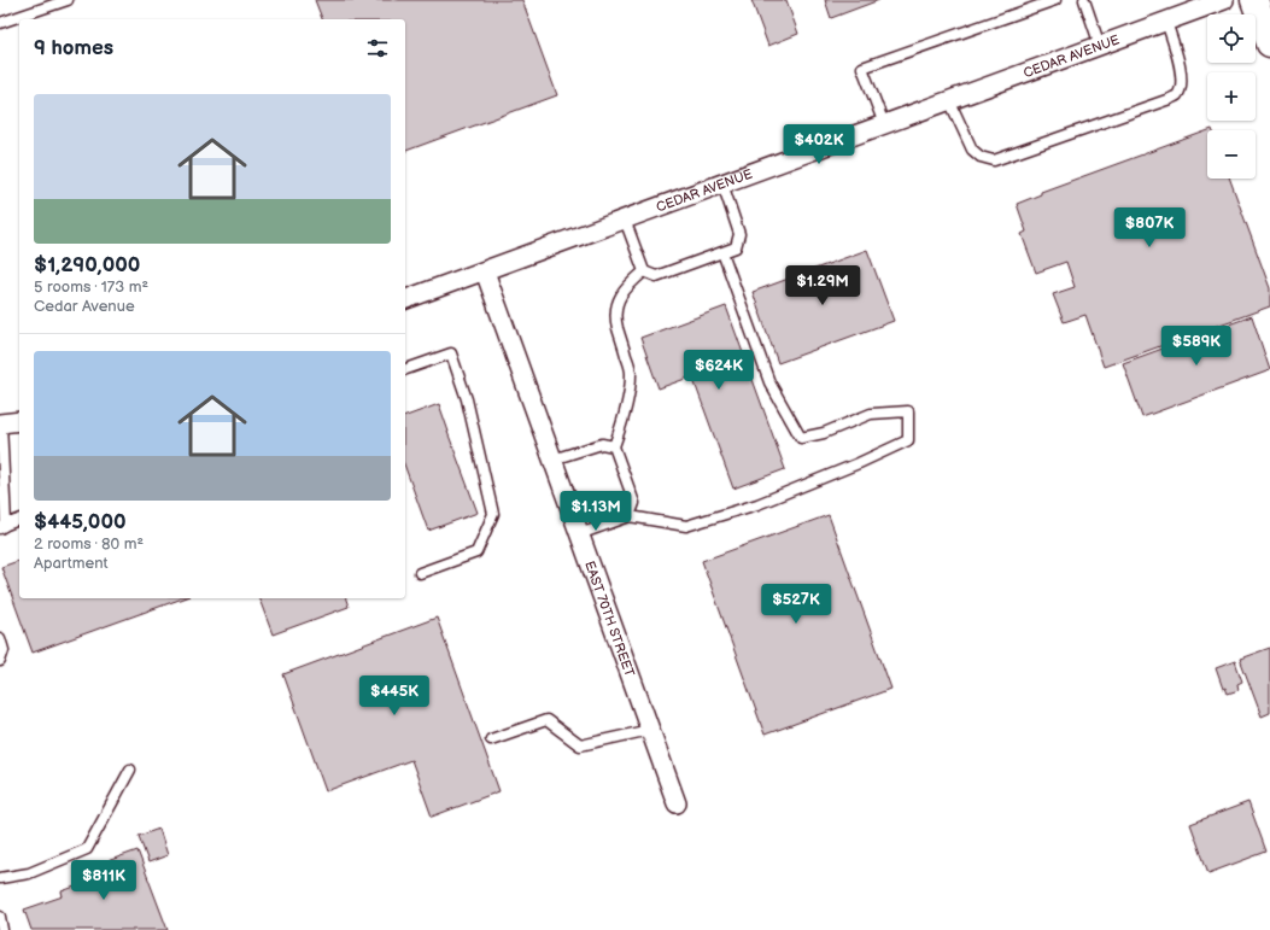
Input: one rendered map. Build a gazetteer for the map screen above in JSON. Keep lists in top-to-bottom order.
{
  "streets": {
    "street": ["CEDAR AVENUE", "EAST 70TH STREET"]
  },
  "crossings": [
    ["CEDAR AVENUE", "EAST 70TH STREET"]
  ],
  "page": {
    "map_buttons": ["+", "−"],
    "heading": "9 homes",
    "list": [
      {
        "name": "$1,290,000",
        "note": "5 rooms · 173 m² · Cedar Avenue"
      },
      {
        "name": "$445,000",
        "note": "2 rooms · 80 m² · Apartment"
      }
    ],
    "price": [
      "$402K",
      "$807K",
      "$1.29M",
      "$589K",
      "$624K",
      "$1.13M",
      "$527K",
      "$445K",
      "$811K"
    ]
  }
}
